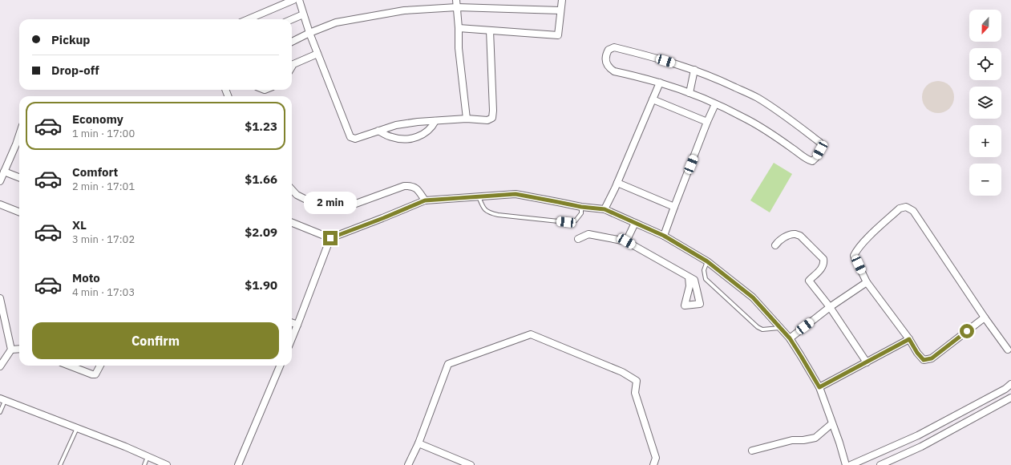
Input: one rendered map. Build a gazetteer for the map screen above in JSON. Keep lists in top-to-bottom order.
{
  "north": "bottom",
  "page": {
    "map_buttons": ["+", "−"],
    "banner": ["Pickup", "Drop-off"],
    "list": [
      {
        "name": "Economy",
        "note": "1 min · 17:00",
        "value": "$1.23"
      },
      {
        "name": "Comfort",
        "note": "2 min · 17:01",
        "value": "$1.66"
      },
      {
        "name": "XL",
        "note": "3 min · 17:02",
        "value": "$2.09"
      },
      {
        "name": "Moto",
        "note": "4 min · 17:03",
        "value": "$1.90"
      }
    ],
    "bubble": "2 min",
    "buttons": "Confirm"
  }
}
